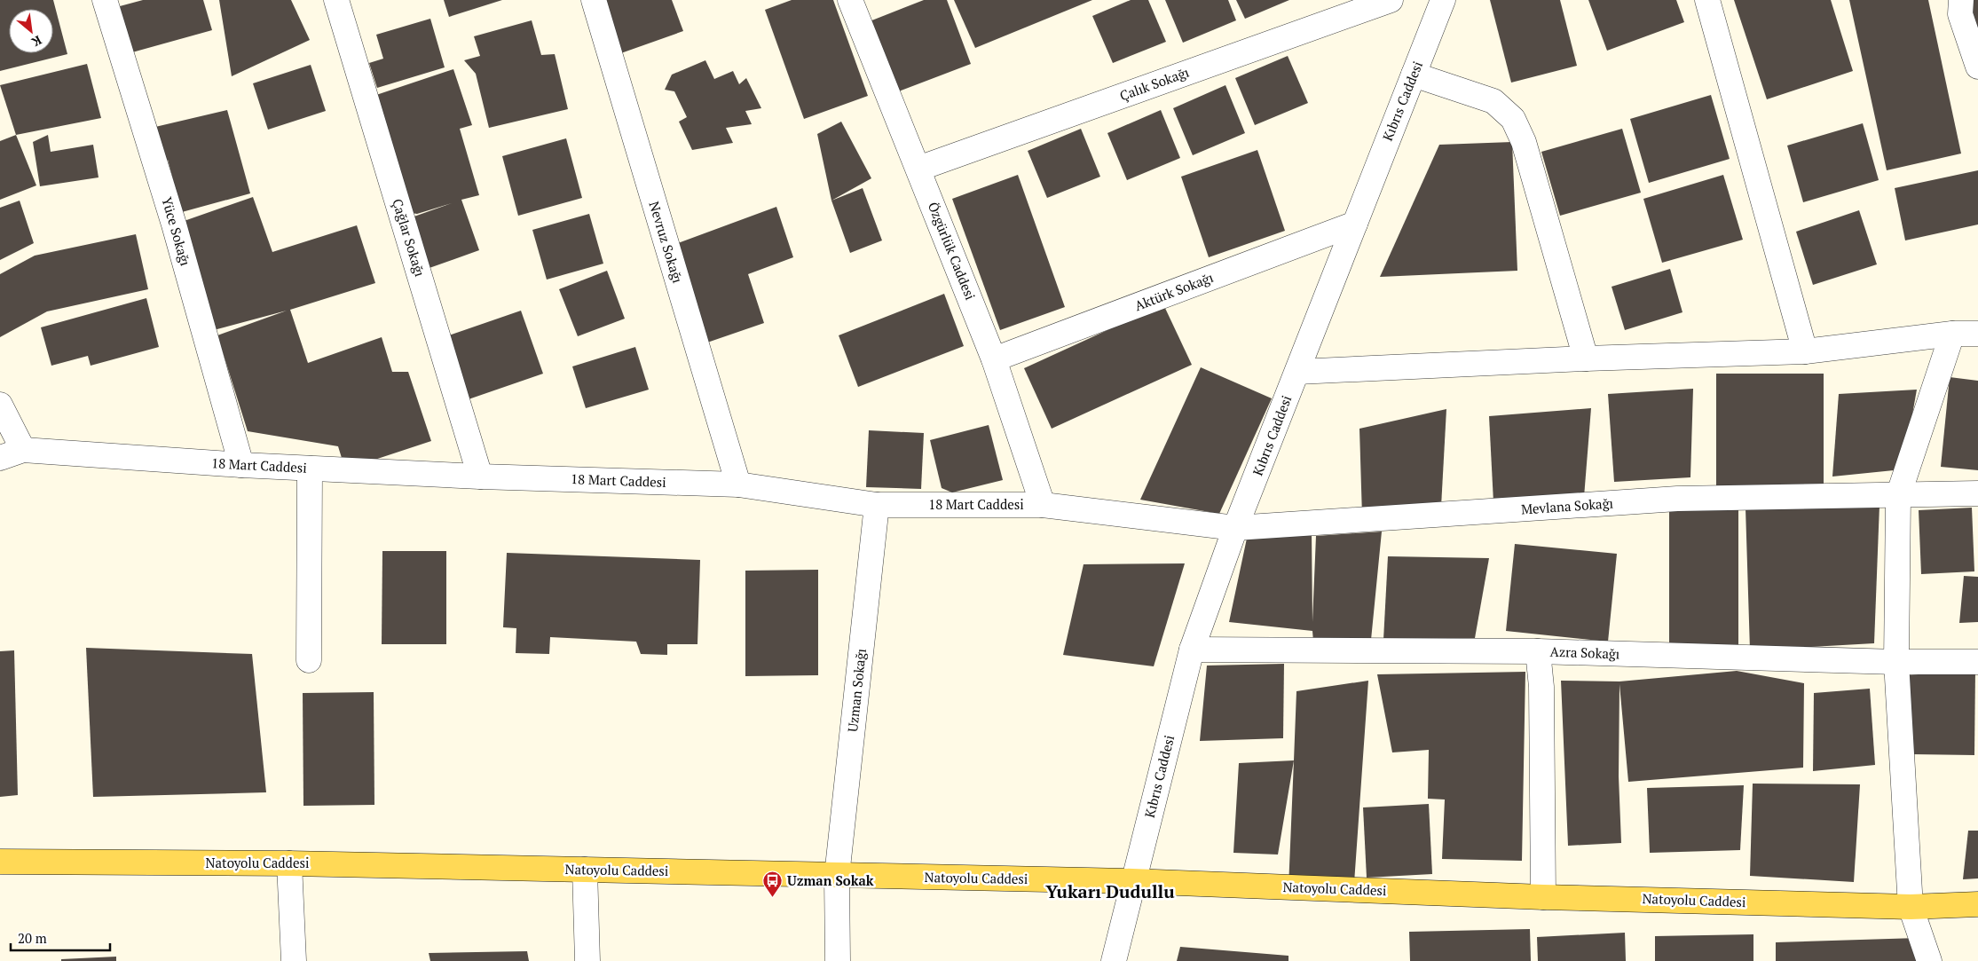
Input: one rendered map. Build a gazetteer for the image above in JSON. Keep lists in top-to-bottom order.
{
  "streets": {
    "main road": ["Natoyolu Caddesi"],
    "street": [
      "Çalık Sokağı",
      "Kıbrıs Caddesi",
      "Yüce Sokağı",
      "Çağlar Sokağı",
      "Nevruz Sokağı",
      "Özgürlük Caddesi",
      "Aktürk Sokağı",
      "18 Mart Caddesi",
      "Mevlana Sokağı",
      "Azra Sokağı",
      "Uzman Sokağı"
    ]
  },
  "crossings": [
    ["Çalık Sokağı", "Özgürlük Caddesi"],
    ["Kıbrıs Caddesi", "Aktürk Sokağı"],
    ["Kıbrıs Caddesi", "18 Mart Caddesi"],
    ["Kıbrıs Caddesi", "Mevlana Sokağı"],
    ["Kıbrıs Caddesi", "Azra Sokağı"],
    ["Kıbrıs Caddesi", "Natoyolu Caddesi"],
    ["Yüce Sokağı", "18 Mart Caddesi"],
    ["Çağlar Sokağı", "18 Mart Caddesi"],
    ["Nevruz Sokağı", "18 Mart Caddesi"],
    ["Özgürlük Caddesi", "Aktürk Sokağı"],
    ["Özgürlük Caddesi", "18 Mart Caddesi"],
    ["18 Mart Caddesi", "Mevlana Sokağı"],
    ["18 Mart Caddesi", "Uzman Sokağı"],
    ["Uzman Sokağı", "Natoyolu Caddesi"]
  ],
  "districts": ["Yukarı Dudullu"],
  "places": {
    "bus stop": ["Uzman Sokak"]
  },
  "scale_bar": "20 m",
  "north": "bottom right"
}
